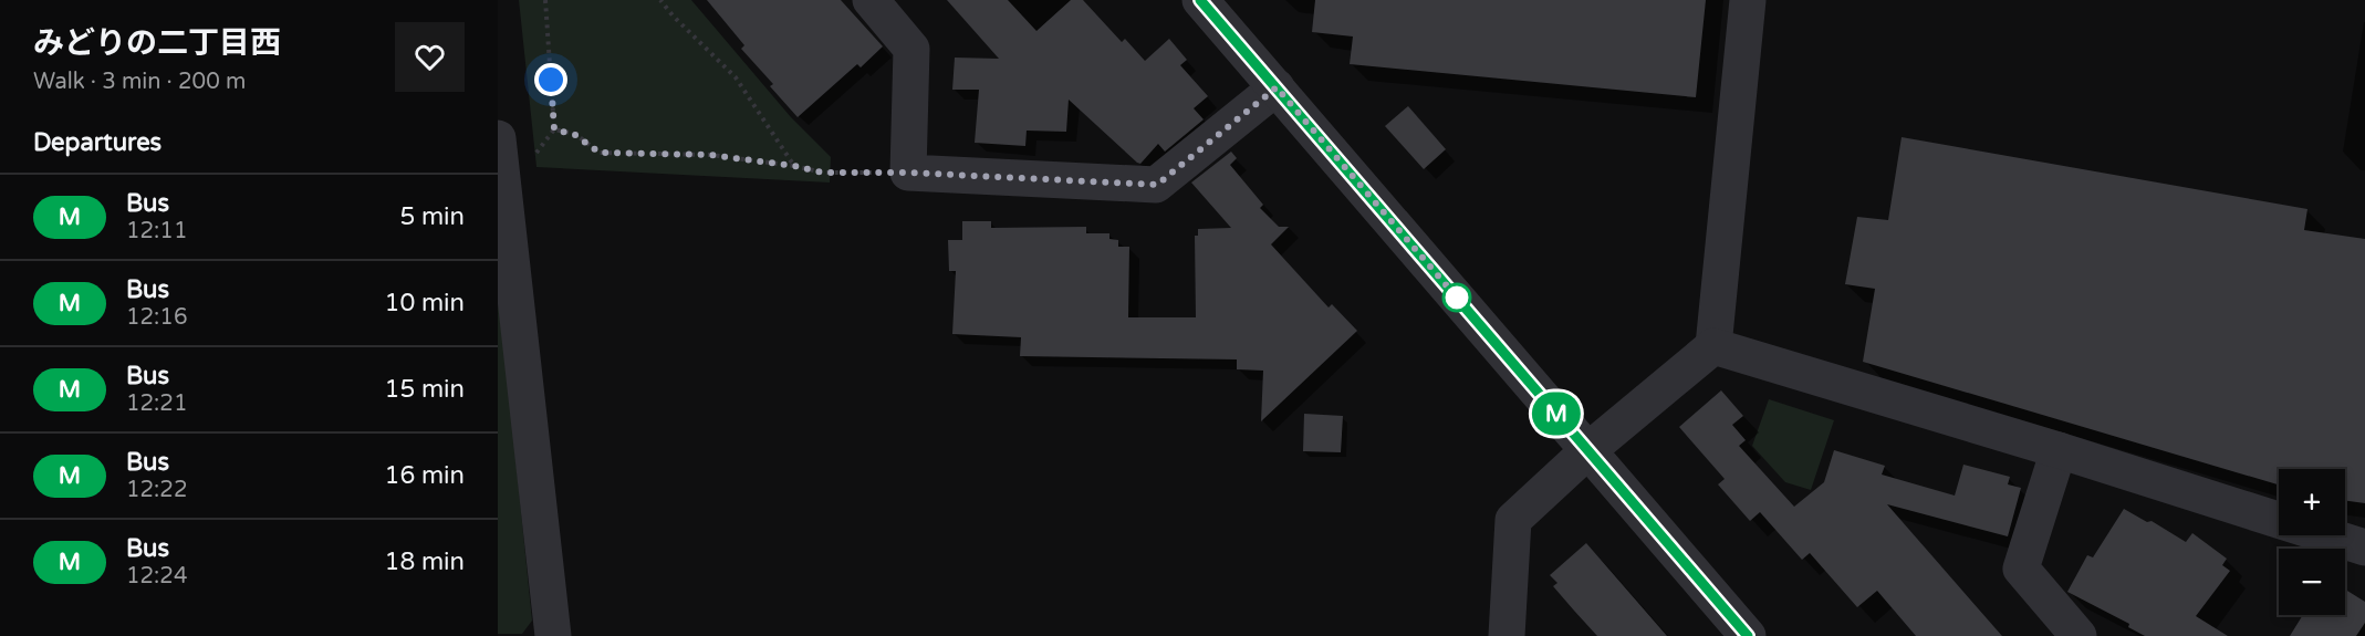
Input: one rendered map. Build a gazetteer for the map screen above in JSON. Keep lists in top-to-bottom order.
{
  "lines": ["bus line M"],
  "page": {
    "heading": [
      ["みどりの二丁目西", "Walk · 3 min · 200 m"],
      "Departures"
    ],
    "on_map": "M",
    "list": [
      {
        "mark": "M",
        "name": "Bus",
        "note": "12:11",
        "value": "5 min"
      },
      {
        "mark": "M",
        "name": "Bus",
        "note": "12:16",
        "value": "10 min"
      },
      {
        "mark": "M",
        "name": "Bus",
        "note": "12:21",
        "value": "15 min"
      },
      {
        "mark": "M",
        "name": "Bus",
        "note": "12:22",
        "value": "16 min"
      },
      {
        "mark": "M",
        "name": "Bus",
        "note": "12:24",
        "value": "18 min"
      }
    ],
    "map_buttons": ["+", "−"]
  }
}
